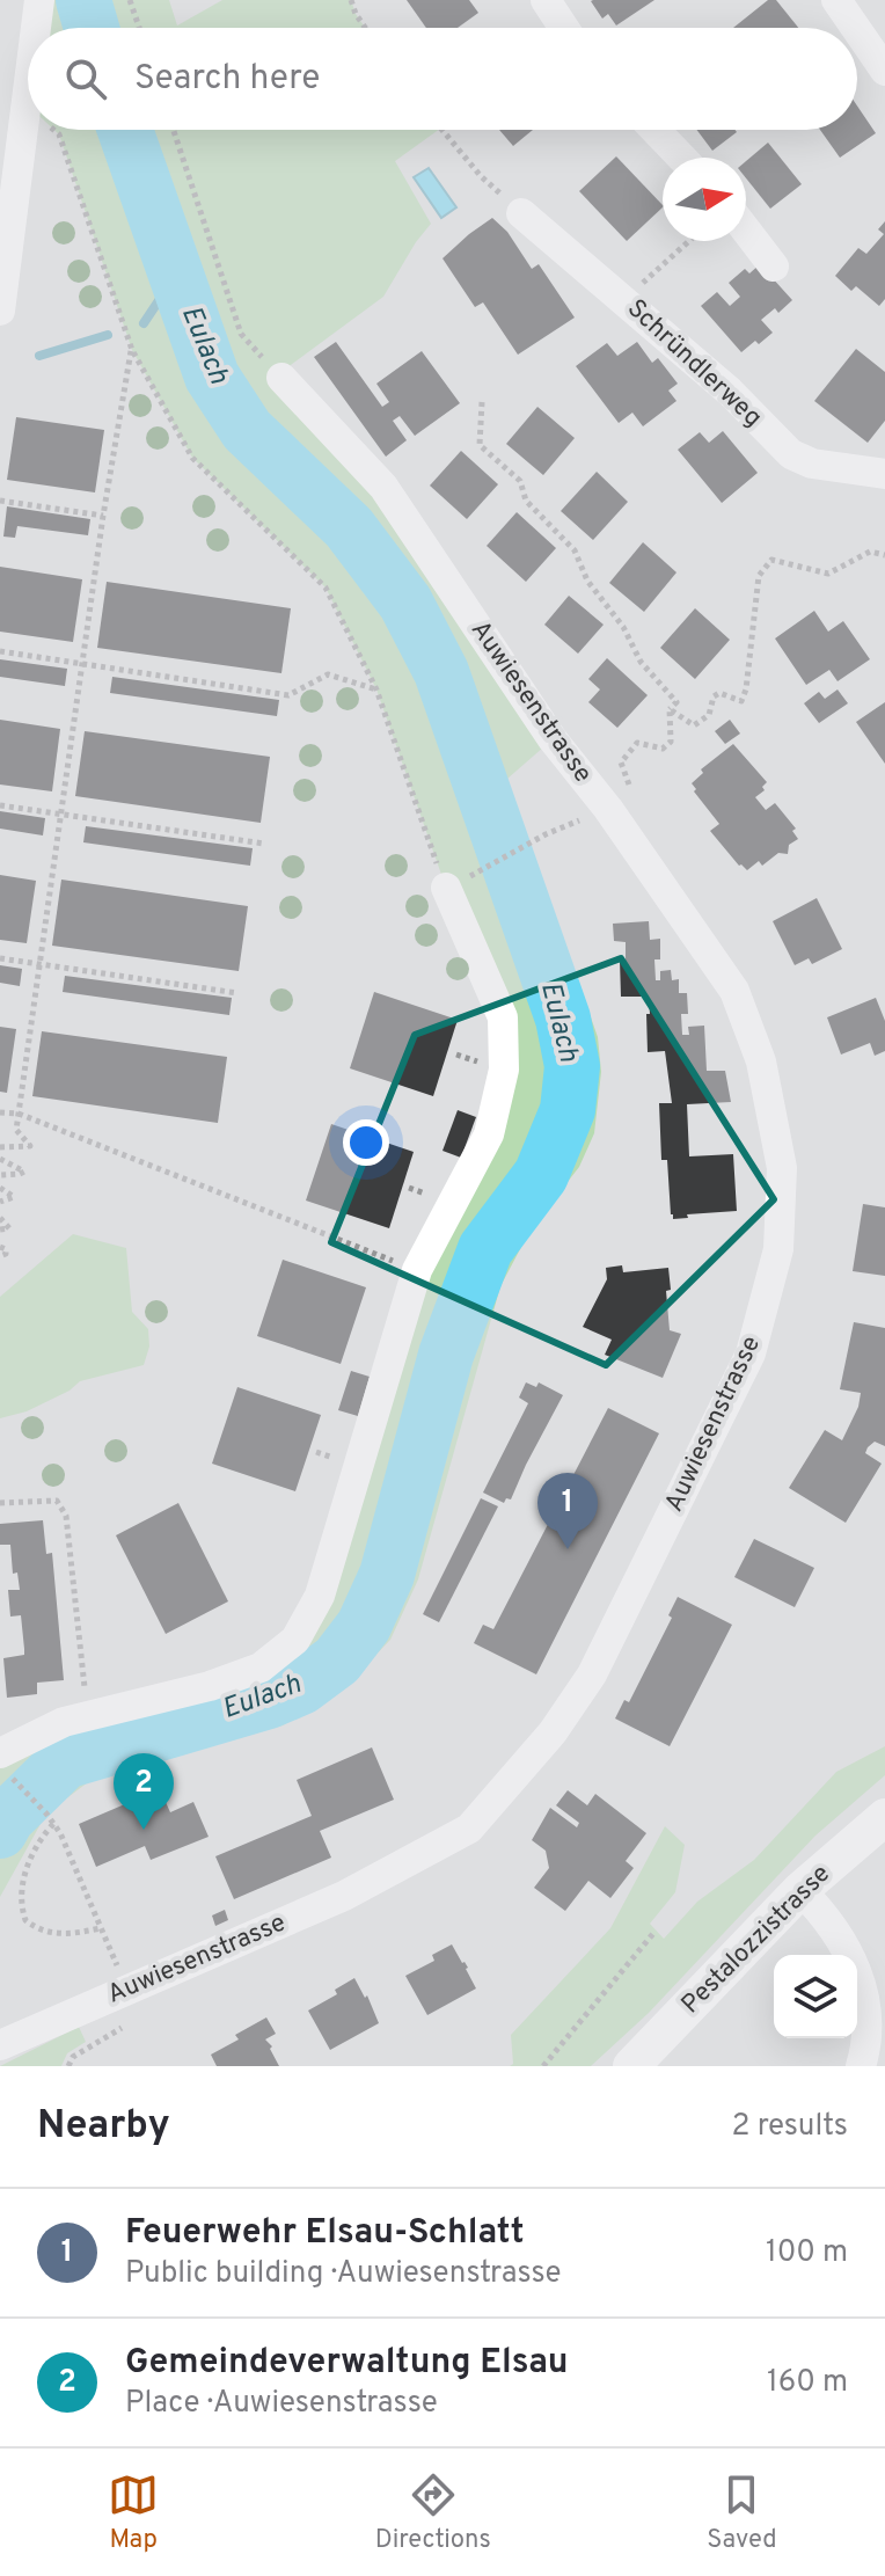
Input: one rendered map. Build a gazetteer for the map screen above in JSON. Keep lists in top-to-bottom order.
{
  "streets": {
    "main road": ["Pestalozzistrasse"],
    "street": ["Schründlerweg", "Auwiesenstrasse"]
  },
  "water": ["Eulach"],
  "north": "right",
  "page": {
    "search": "Search here",
    "pins": ["1", "2"],
    "heading": ["Nearby", "2 results"],
    "list": [
      {
        "mark": "1",
        "name": "Feuerwehr Elsau-Schlatt",
        "note": "Public building · Auwiesenstrasse",
        "value": "100 m"
      },
      {
        "mark": "2",
        "name": "Gemeindeverwaltung Elsau",
        "note": "Place · Auwiesenstrasse",
        "value": "160 m"
      }
    ],
    "nav": ["Map", "Directions", "Saved"]
  }
}
